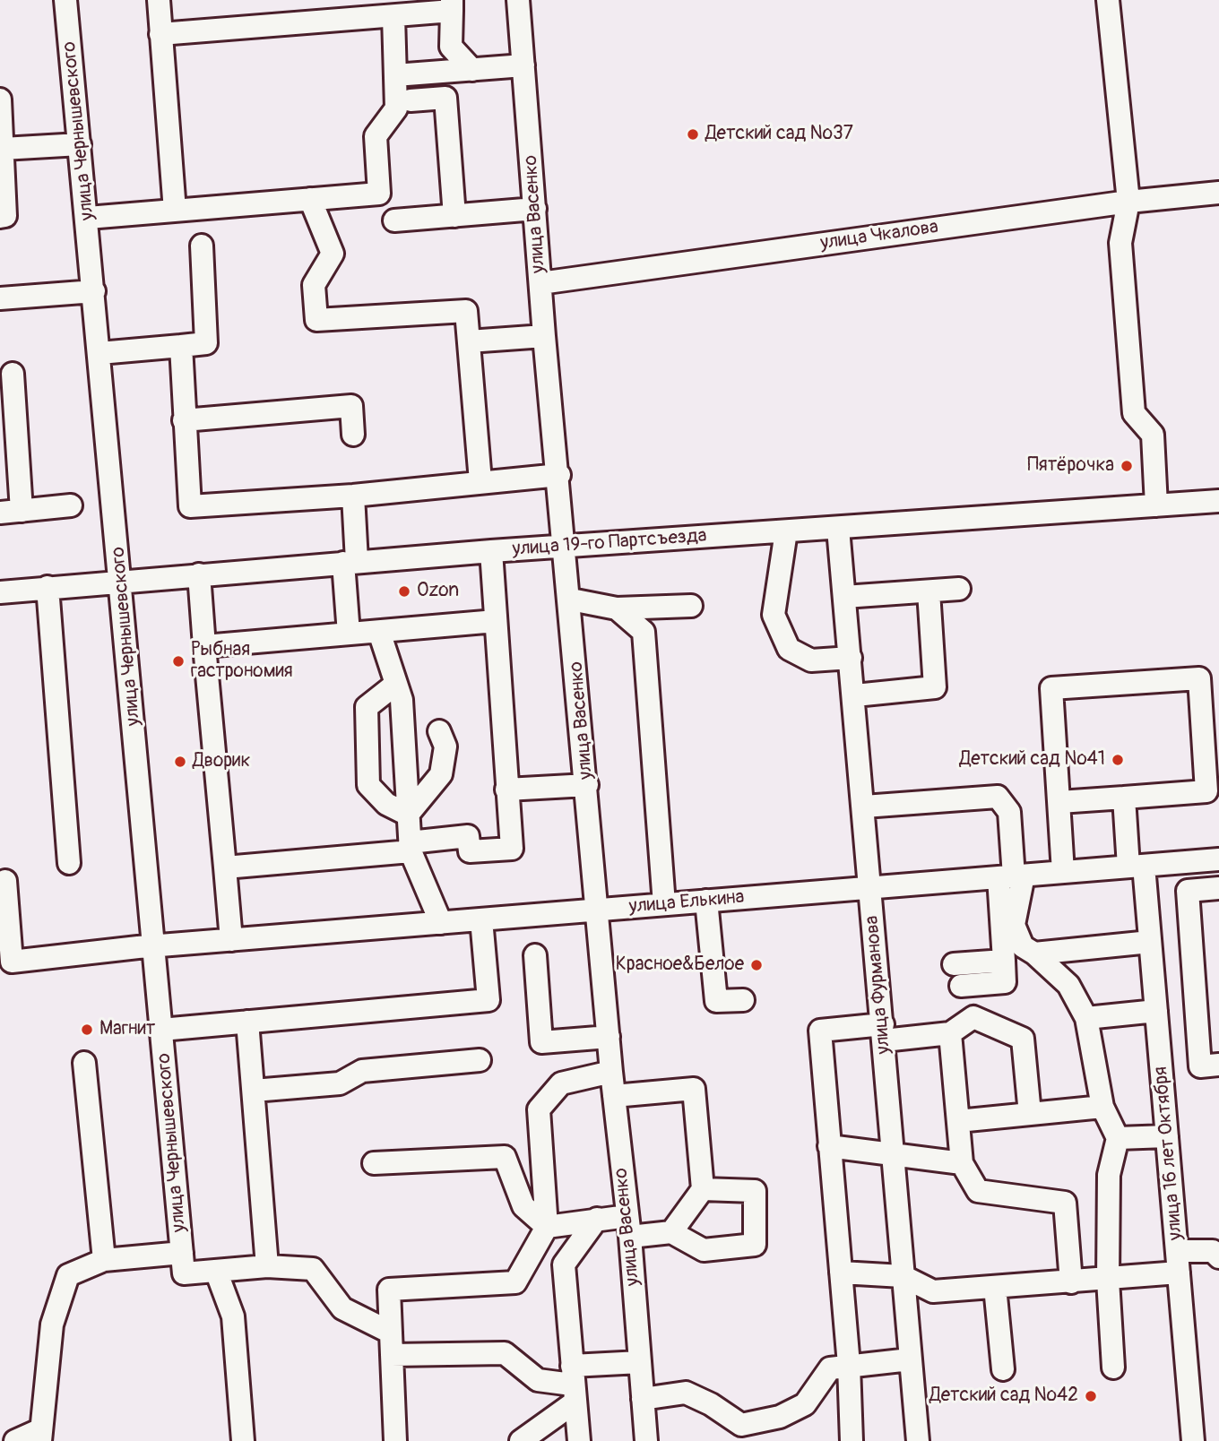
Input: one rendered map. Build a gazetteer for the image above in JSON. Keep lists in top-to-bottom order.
{
  "streets": {
    "street": [
      "улица Чернышевского",
      "улица Васенко",
      "улица Чкалова",
      "улица 19-го Партсъезда",
      "улица Елькина",
      "улица Фурманова",
      "улица 16 лет Октября"
    ]
  },
  "crossings": [
    ["улица Чернышевского", "улица 19-го Партсъезда"],
    ["улица Чернышевского", "улица Елькина"],
    ["улица Васенко", "улица Чкалова"],
    ["улица Васенко", "улица 19-го Партсъезда"],
    ["улица Васенко", "улица Елькина"],
    ["улица 19-го Партсъезда", "улица Фурманова"],
    ["улица Елькина", "улица Фурманова"],
    ["улица Елькина", "улица 16 лет Октября"]
  ],
  "places": [
    "Детский сад №37",
    "Пятёрочка",
    "Ozon",
    "Рыбная гастрономия",
    "Детский сад №41",
    "Дворик",
    "Красное&Белое",
    "Магнит",
    "Детский сад №42"
  ]
}
